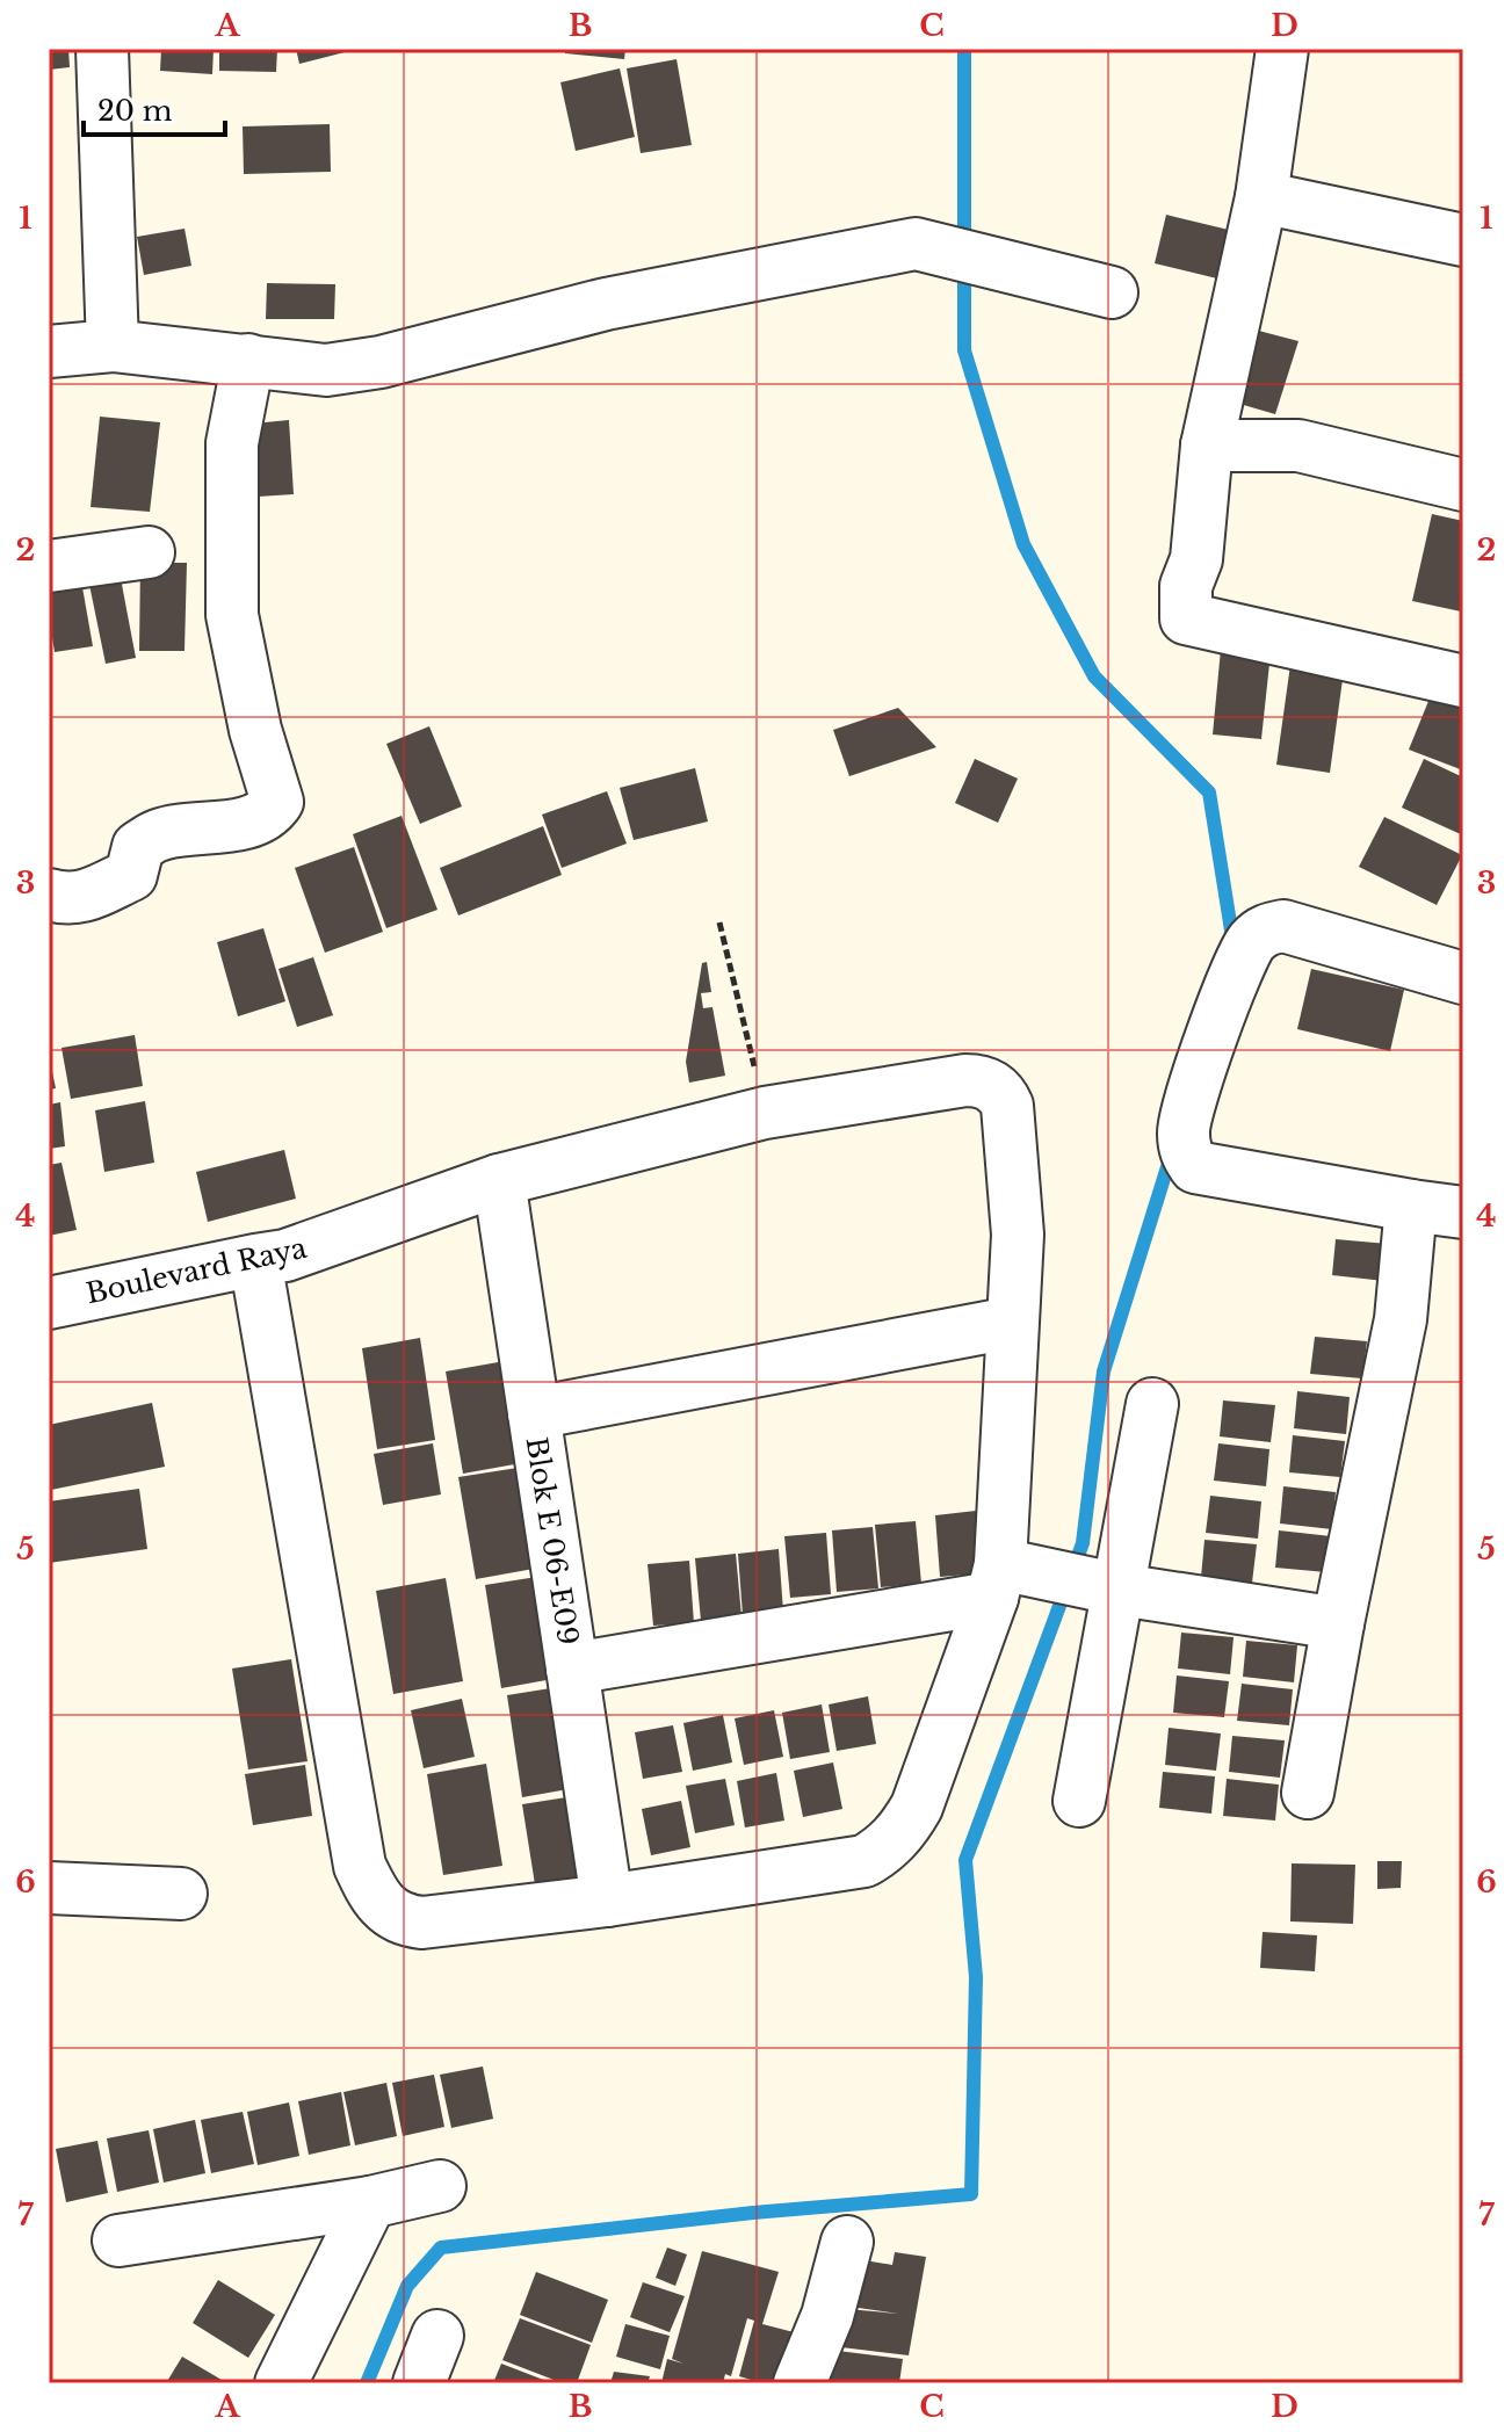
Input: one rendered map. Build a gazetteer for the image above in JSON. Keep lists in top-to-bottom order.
{
  "streets": {
    "street": ["Boulevard Raya", "Blok E 06-E09"]
  },
  "crossings": [
    ["Boulevard Raya", "Blok E 06-E09"]
  ],
  "scale_bar": "20 m",
  "grid": {
    "columns": [
      "A",
      "B",
      "C",
      "D"
    ],
    "rows": [
      "1",
      "2",
      "3",
      "4",
      "5",
      "6",
      "7"
    ]
  }
}
